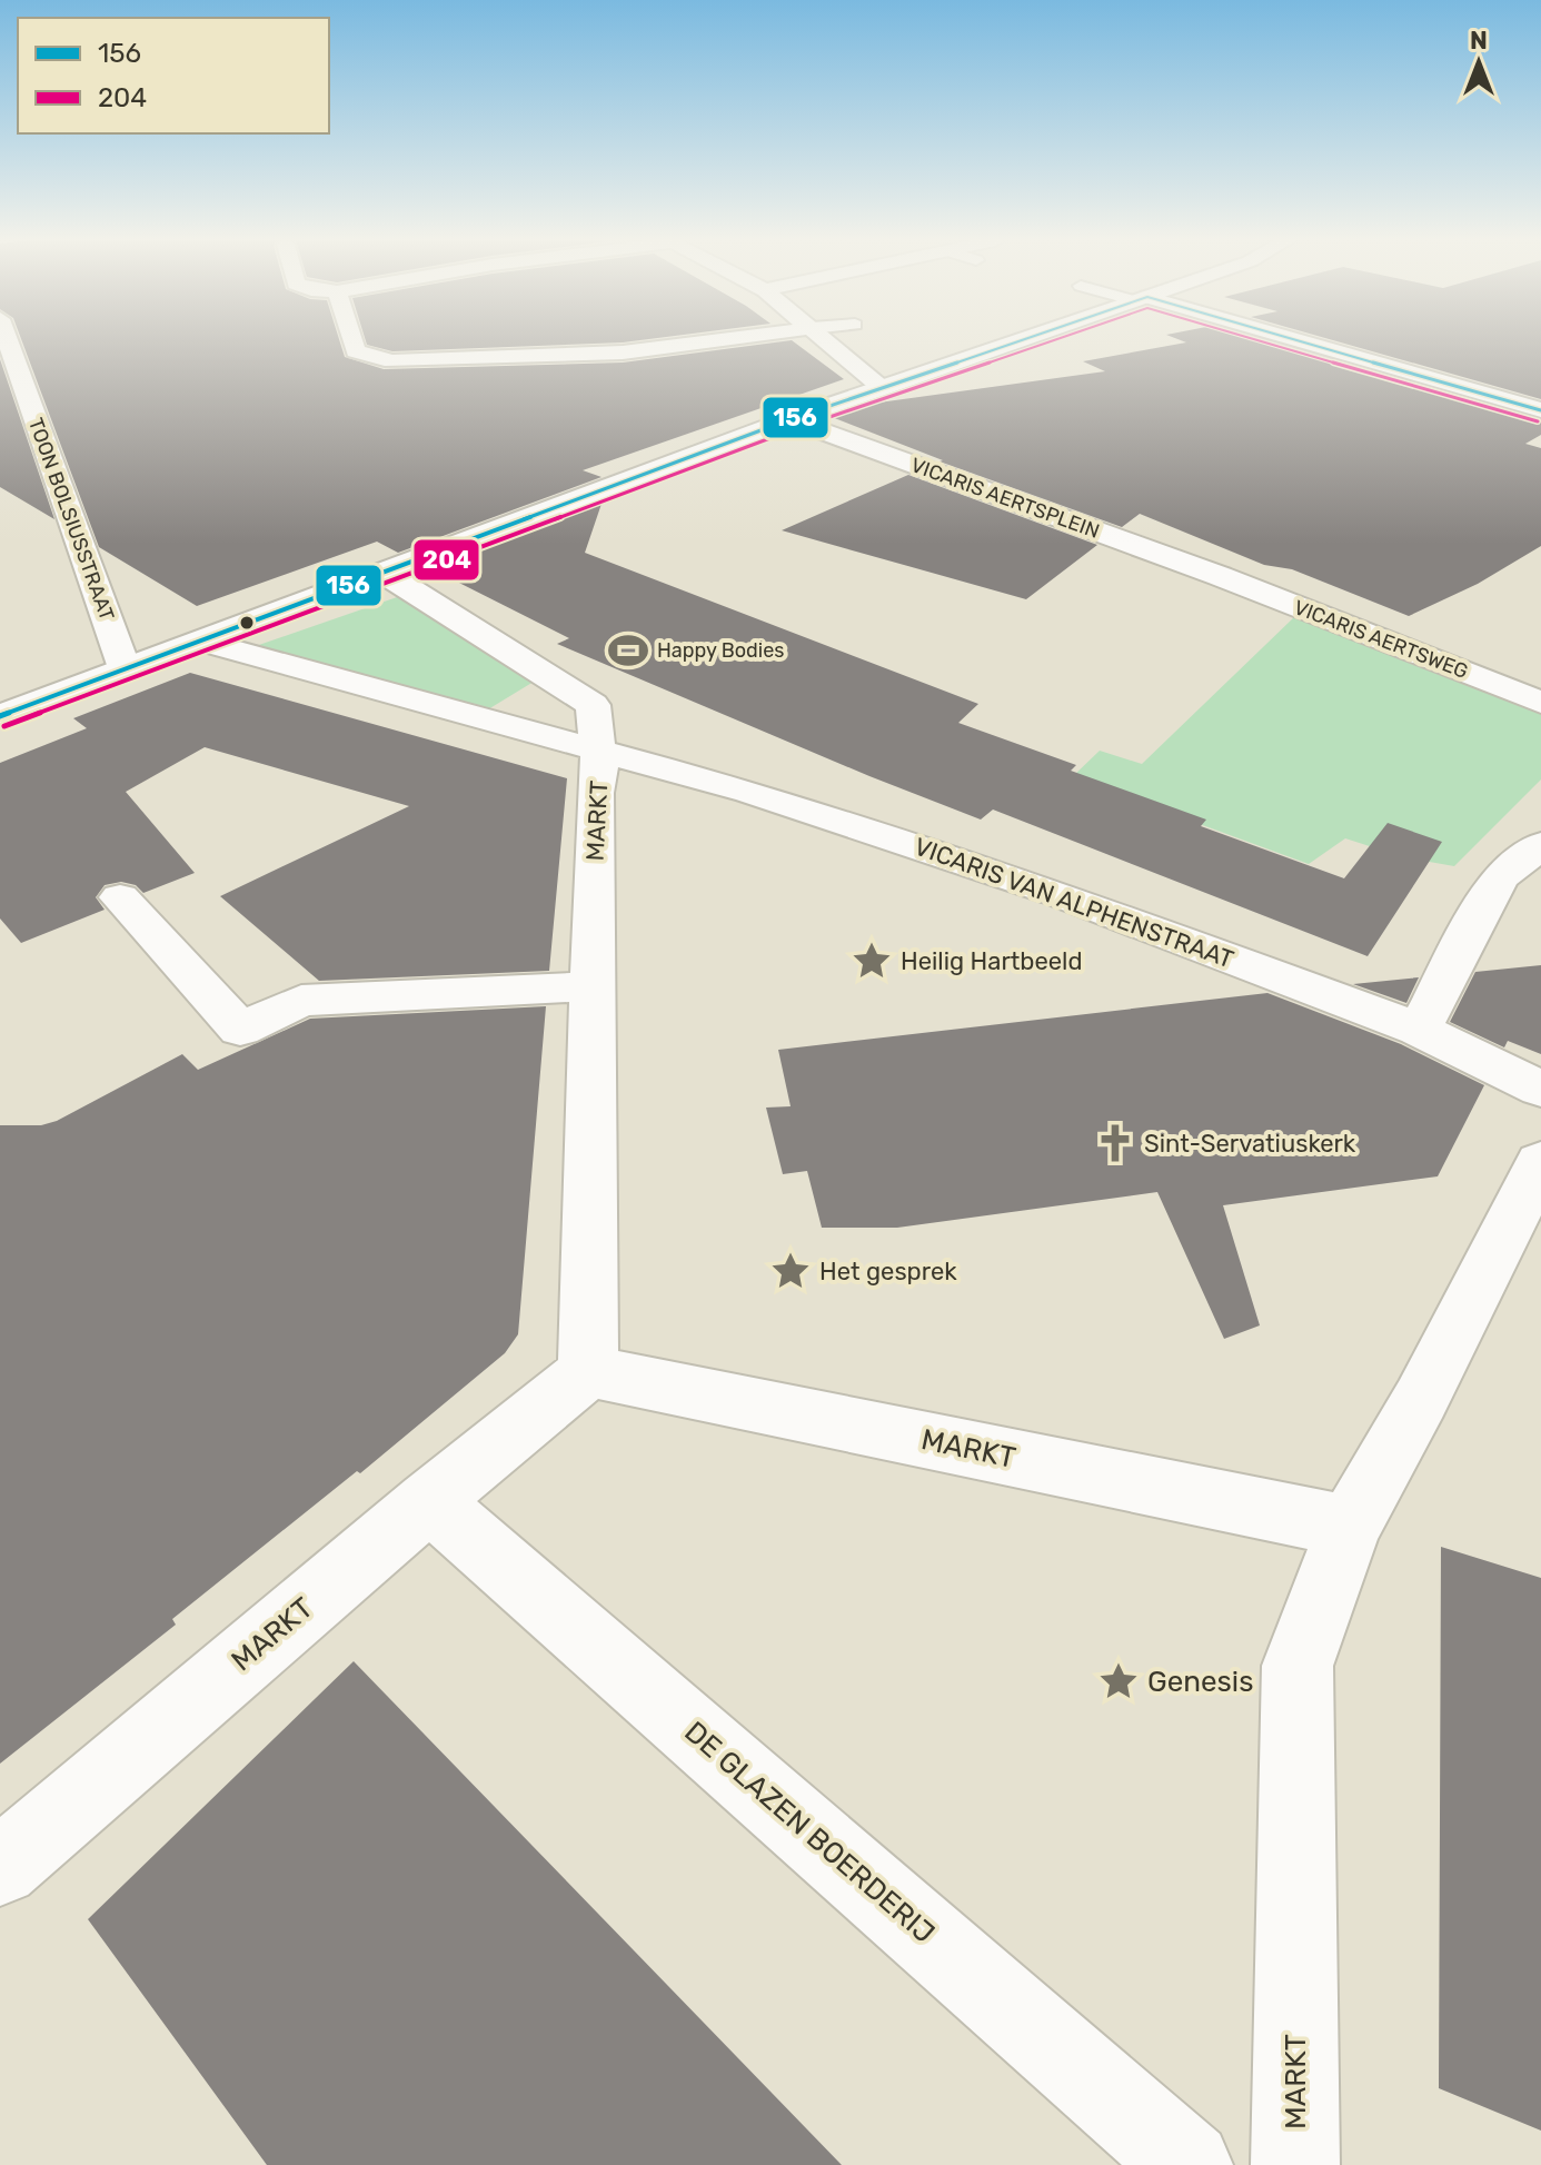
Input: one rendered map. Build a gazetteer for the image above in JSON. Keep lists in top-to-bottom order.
{
  "streets": {
    "street": [
      "VICARIS AERTSPLEIN",
      "TOON BOLSIUSSTRAAT",
      "VICARIS AERTSWEG",
      "MARKT",
      "VICARIS VAN ALPHENSTRAAT",
      "DE GLAZEN BOERDERIJ"
    ]
  },
  "crossings": [
    ["VICARIS AERTSPLEIN", "VICARIS AERTSWEG"],
    ["MARKT", "VICARIS VAN ALPHENSTRAAT"],
    ["MARKT", "DE GLAZEN BOERDERIJ"]
  ],
  "places": {
    "sports": ["Happy Bodies"],
    "place": ["Heilig Hartbeeld", "Het gesprek", "Genesis"],
    "church": ["Sint-Servatiuskerk"]
  },
  "lines": ["transit line 156", "transit line 204"],
  "legend": ["156", "204"],
  "north": "top"
}
